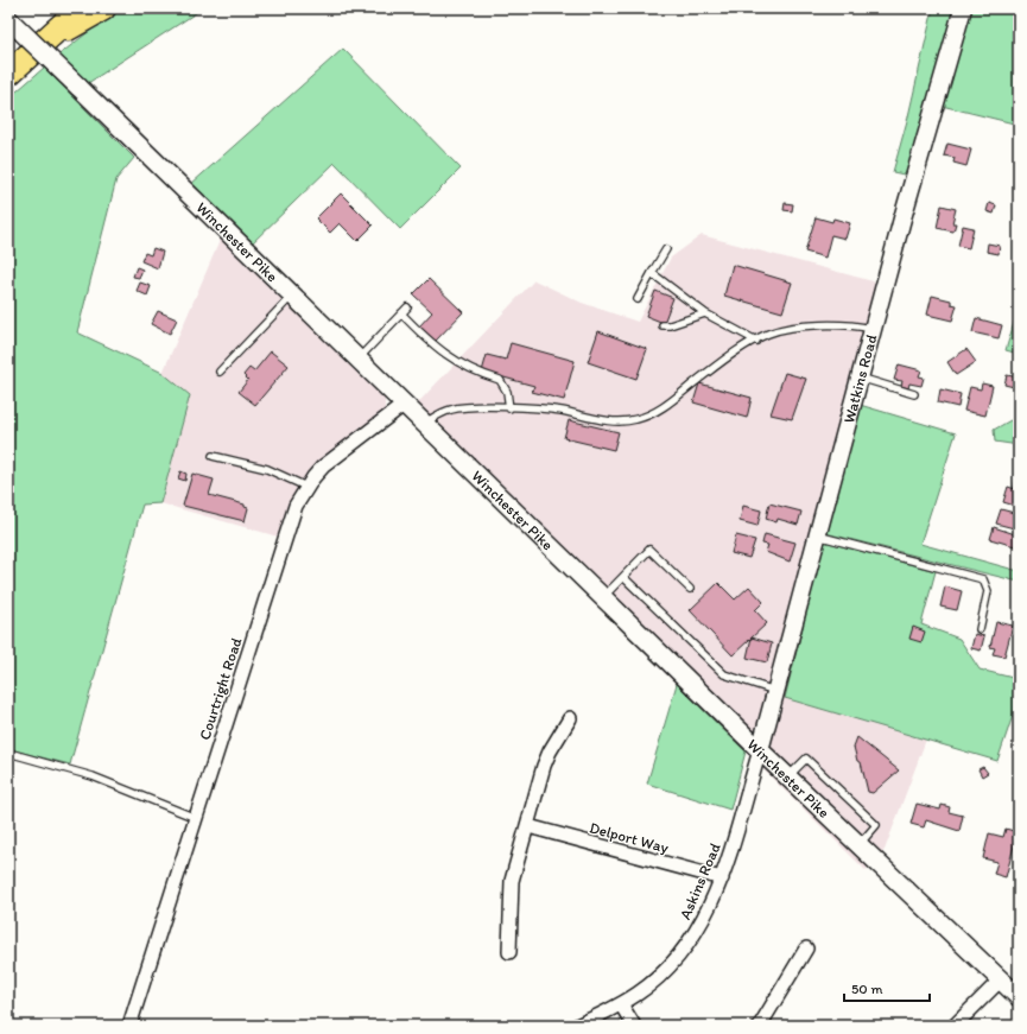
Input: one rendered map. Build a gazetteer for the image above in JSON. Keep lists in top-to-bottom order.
{
  "streets": {
    "main road": ["Winchester Pike"],
    "street": [
      "Watkins Road",
      "Courtright Road",
      "Delport Way",
      "Askins Road"
    ]
  },
  "crossings": [
    ["Winchester Pike", "Watkins Road"],
    ["Winchester Pike", "Courtright Road"],
    ["Winchester Pike", "Askins Road"],
    ["Watkins Road", "Askins Road"],
    ["Delport Way", "Askins Road"]
  ],
  "scale_bar": "50 m"
}
